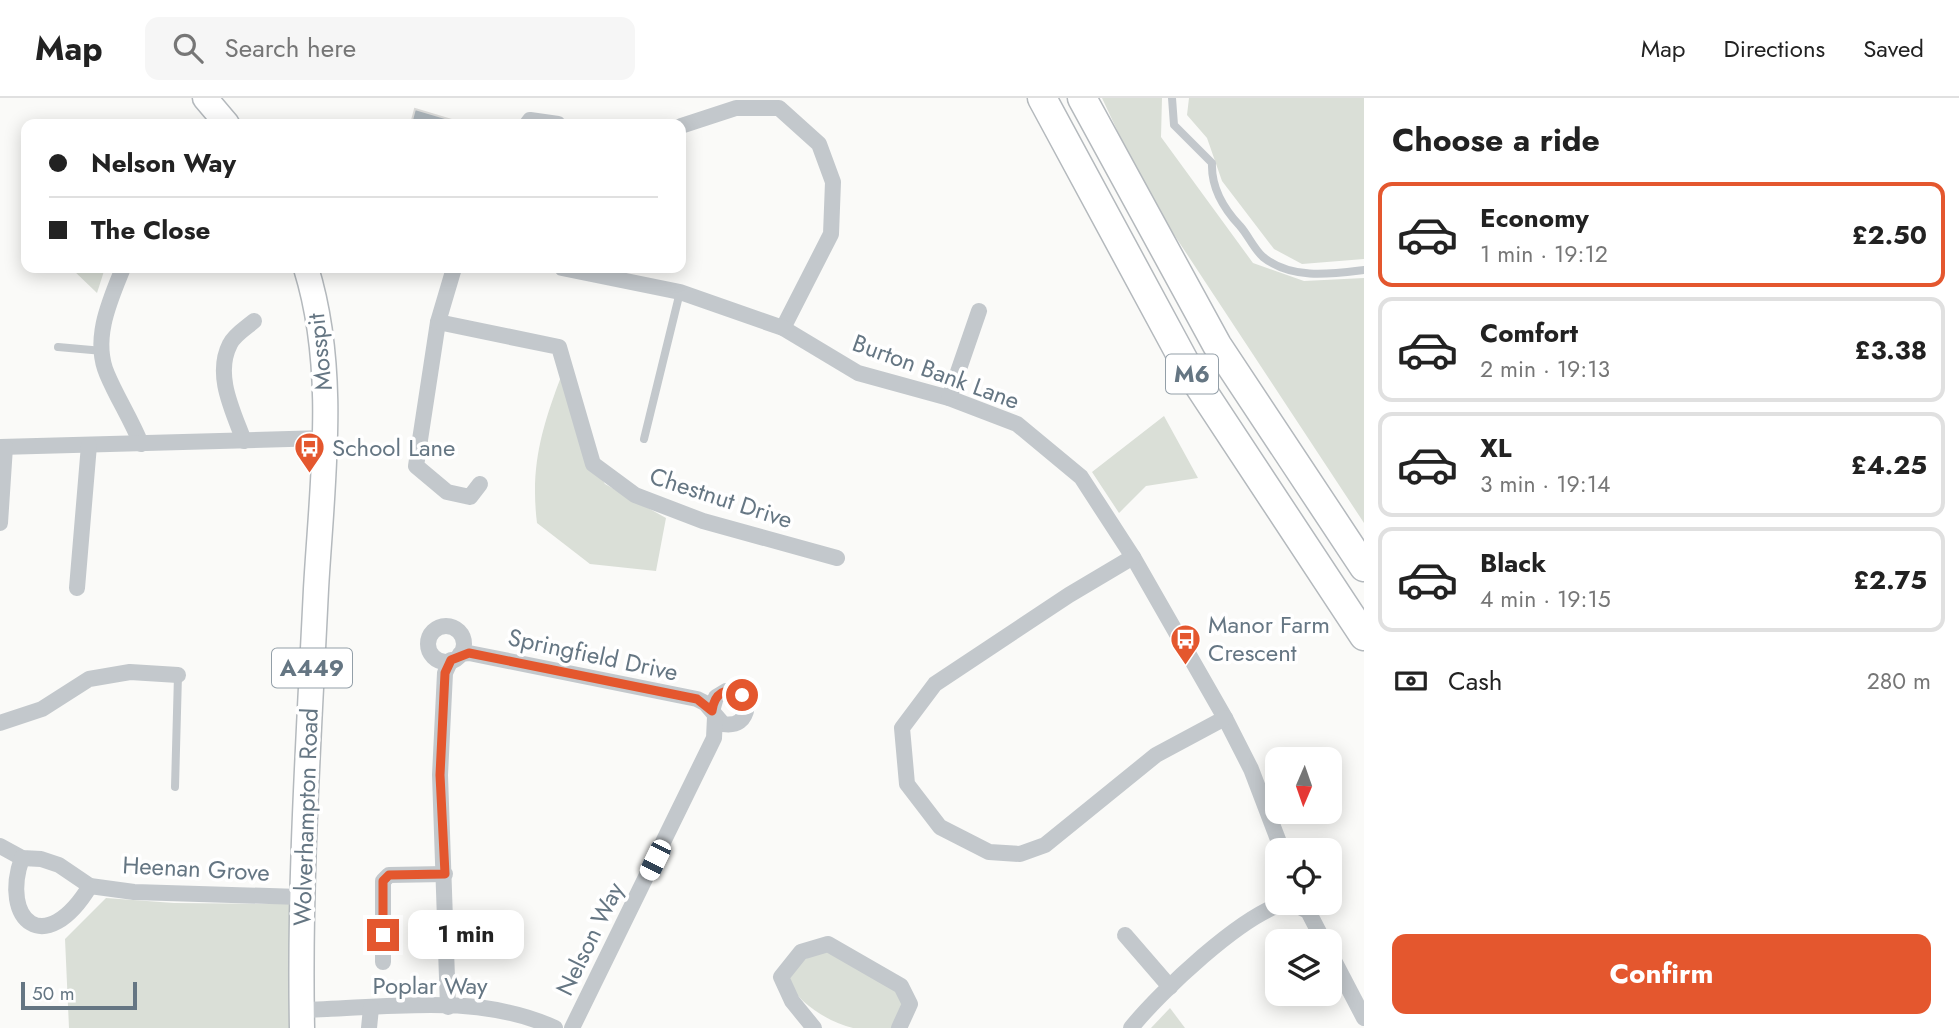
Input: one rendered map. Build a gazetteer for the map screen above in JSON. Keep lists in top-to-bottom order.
{
  "streets": {
    "highway": [
      "Mosspit",
      "M6",
      "A449",
      "Wolverhampton Road"
    ],
    "street": [
      "Burton Bank Lane",
      "Chestnut Drive",
      "Springfield Drive",
      "Heenan Grove",
      "Nelson Way",
      "Poplar Way"
    ]
  },
  "crossings": [
    ["Mosspit", "Wolverhampton Road"],
    ["Springfield Drive", "Nelson Way"],
    ["Springfield Drive", "Poplar Way"],
    ["Wolverhampton Road", "Heenan Grove"],
    ["Wolverhampton Road", "Poplar Way"]
  ],
  "places": {
    "bus stop": ["School Lane", "Manor Farm Crescent"]
  },
  "scale_bar": "50 m",
  "north": "bottom",
  "page": {
    "header": "Map",
    "search": "Search here",
    "nav": ["Map", "Directions", "Saved"],
    "heading": "Choose a ride",
    "banner": ["Nelson Way", "The Close"],
    "list": [
      {
        "name": "Economy",
        "note": "1 min · 19:12",
        "value": "£2.50"
      },
      {
        "name": "Comfort",
        "note": "2 min · 19:13",
        "value": "£3.38"
      },
      {
        "name": "XL",
        "note": "3 min · 19:14",
        "value": "£4.25"
      },
      {
        "name": "Black",
        "note": "4 min · 19:15",
        "value": "£2.75"
      }
    ],
    "pay": ["Cash", "280 m"],
    "bubble": "1 min",
    "buttons": "Confirm",
    "scale": "50 m"
  }
}
